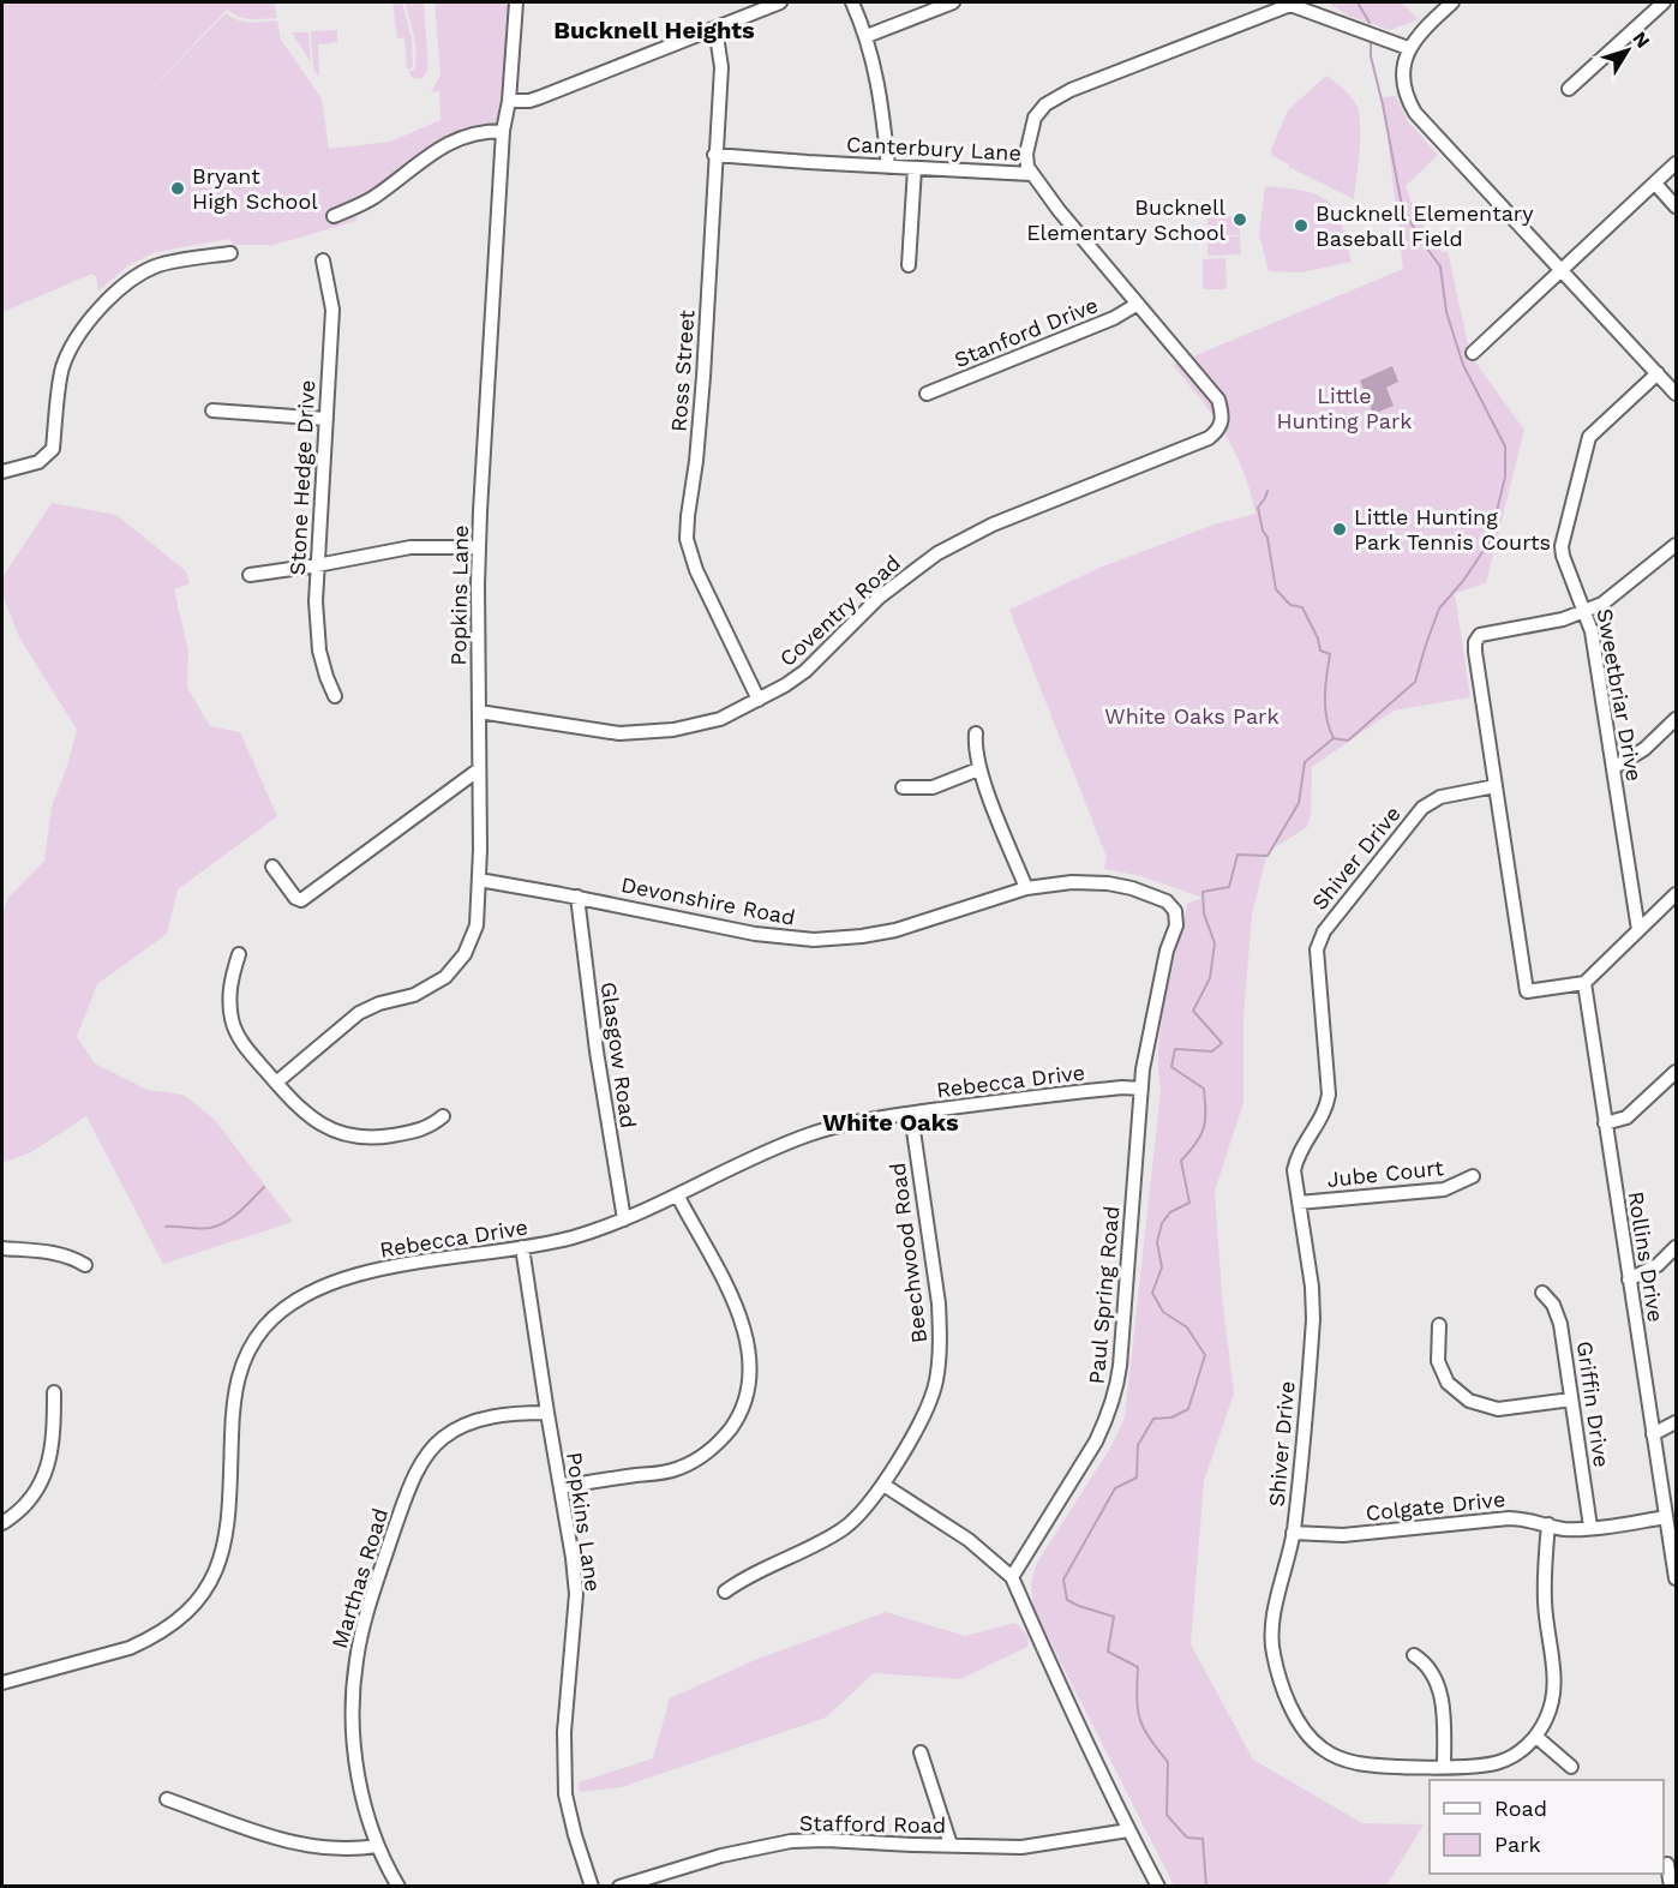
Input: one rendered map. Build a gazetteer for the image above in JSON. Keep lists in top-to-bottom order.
{
  "streets": {
    "street": [
      "Canterbury Lane",
      "Stanford Drive",
      "Ross Street",
      "Stone Hedge Drive",
      "Popkins Lane",
      "Coventry Road",
      "Sweetbriar Drive",
      "Shiver Drive",
      "Devonshire Road",
      "Glasgow Road",
      "Rebecca Drive",
      "Jube Court",
      "Beechwood Road",
      "Rollins Drive",
      "Paul Spring Road",
      "Griffin Drive",
      "Colgate Drive",
      "Marthas Road",
      "Stafford Road"
    ]
  },
  "crossings": [
    ["Canterbury Lane", "Stanford Drive"],
    ["Canterbury Lane", "Ross Street"],
    ["Canterbury Lane", "Coventry Road"],
    ["Ross Street", "Coventry Road"],
    ["Popkins Lane", "Coventry Road"],
    ["Popkins Lane", "Devonshire Road"],
    ["Popkins Lane", "Rebecca Drive"],
    ["Popkins Lane", "Marthas Road"],
    ["Shiver Drive", "Jube Court"],
    ["Shiver Drive", "Colgate Drive"],
    ["Devonshire Road", "Glasgow Road"],
    ["Devonshire Road", "Paul Spring Road"],
    ["Glasgow Road", "Rebecca Drive"],
    ["Rebecca Drive", "Beechwood Road"],
    ["Rebecca Drive", "Paul Spring Road"],
    ["Rollins Drive", "Colgate Drive"],
    ["Griffin Drive", "Colgate Drive"]
  ],
  "districts": ["Bucknell Heights", "White Oaks"],
  "parks": ["Little Hunting Park", "White Oaks Park"],
  "places": [
    "Bryant High School",
    "Bucknell Elementary School",
    "Bucknell Elementary Baseball Field",
    "Little Hunting Park Tennis Courts"
  ],
  "legend": ["Road", "Park"],
  "north": "top right"
}
